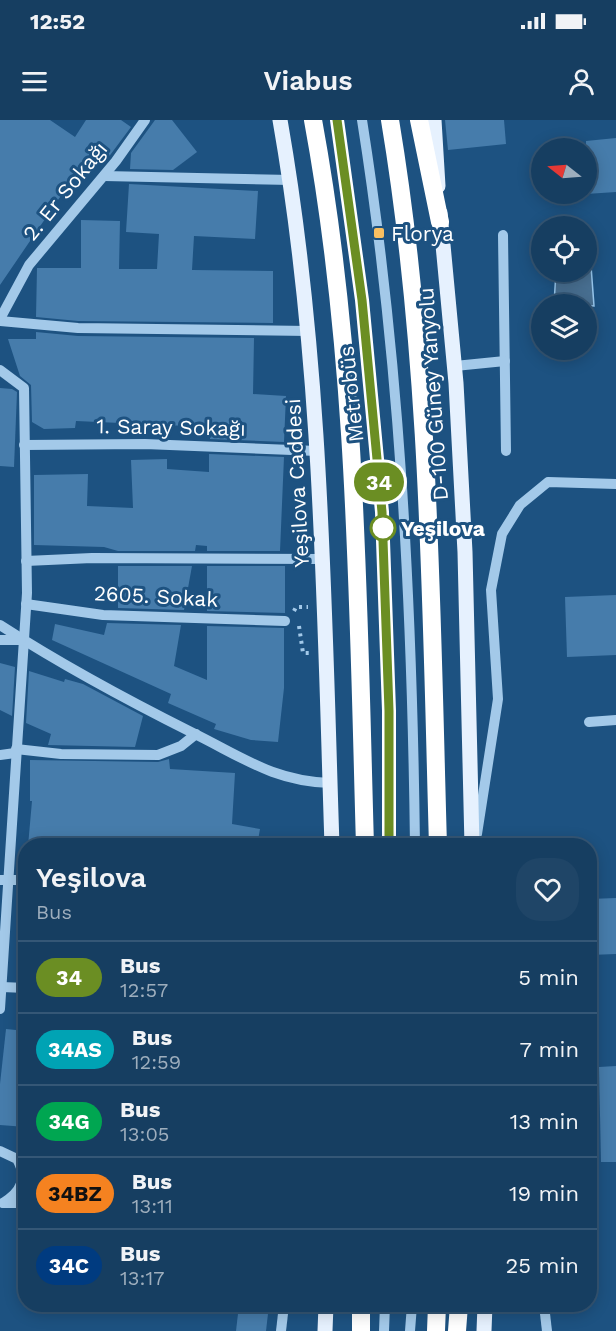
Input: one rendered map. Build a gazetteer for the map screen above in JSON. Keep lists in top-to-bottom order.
{
  "streets": {
    "main road": ["D-100 Güney Yanyolu", "Yeşilova Caddesi"],
    "street": [
      "2. Er Sokağı",
      "Metrobüs",
      "1. Saray Sokağı",
      "2605. Sokak"
    ]
  },
  "crossings": [
    ["1. Saray Sokağı", "Yeşilova Caddesi"]
  ],
  "places": {
    "transit": ["Florya"],
    "other": ["Yeşilova"]
  },
  "lines": ["bus line 34"],
  "north": "left",
  "page": {
    "status": "12:52",
    "header": "Viabus",
    "on_map": "34",
    "heading": ["Yeşilova", "Bus"],
    "list": [
      {
        "mark": "34",
        "name": "Bus",
        "note": "12:57",
        "value": "5 min"
      },
      {
        "mark": "34AS",
        "name": "Bus",
        "note": "12:59",
        "value": "7 min"
      },
      {
        "mark": "34G",
        "name": "Bus",
        "note": "13:05",
        "value": "13 min"
      },
      {
        "mark": "34BZ",
        "name": "Bus",
        "note": "13:11",
        "value": "19 min"
      },
      {
        "mark": "34C",
        "name": "Bus",
        "note": "13:17",
        "value": "25 min"
      }
    ]
  }
}
